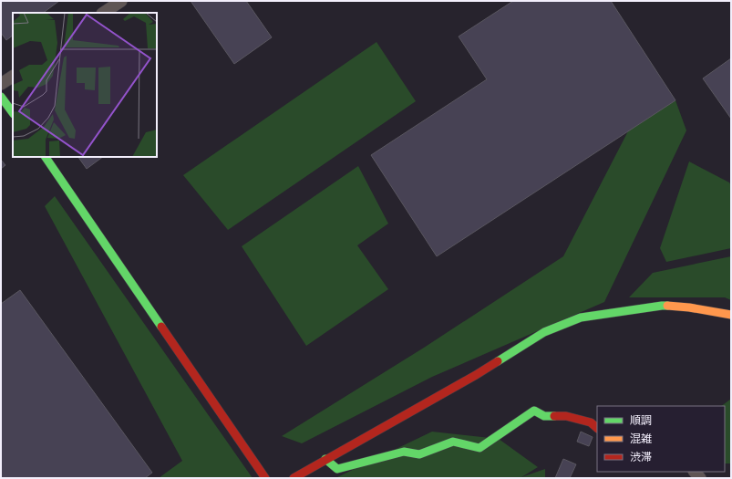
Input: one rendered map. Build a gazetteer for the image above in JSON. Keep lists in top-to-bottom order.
{
  "legend": ["順調", "混雑", "渋滞"]
}
